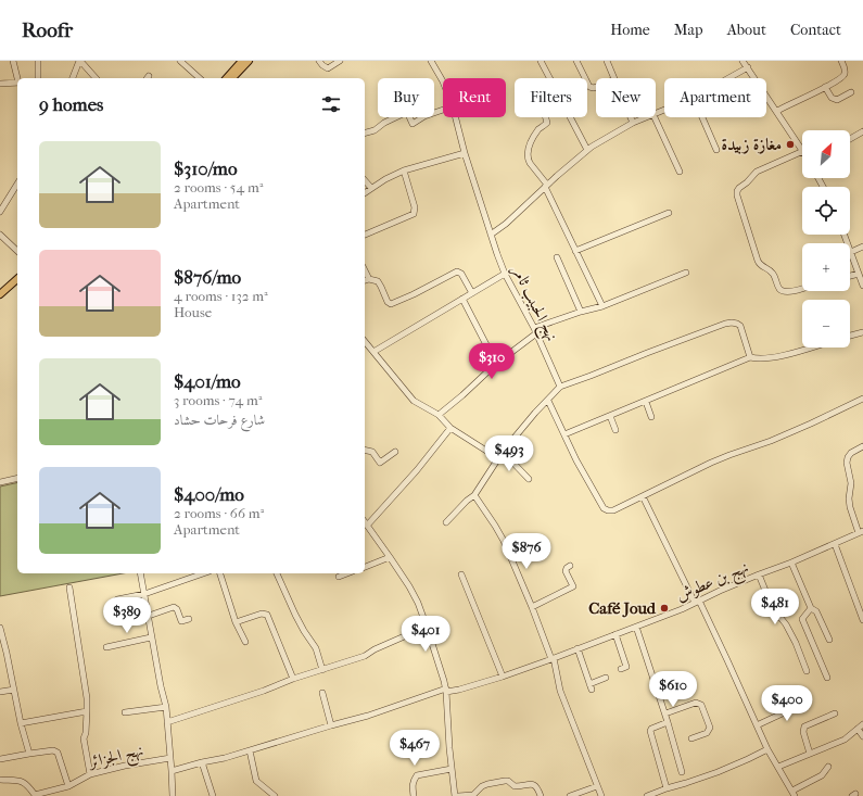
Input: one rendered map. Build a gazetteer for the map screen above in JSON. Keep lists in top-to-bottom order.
{
  "streets": {
    "street": ["نهج الحبيب ثامر", "نهج بن عطوش", "نهج الجزائر"]
  },
  "places": ["مغازة زبيدة", "Café Joud"],
  "north": "top right",
  "page": {
    "header": "Roofr",
    "nav": [
      "Home",
      "Map",
      "About",
      "Contact"
    ],
    "chip": [
      "Buy",
      "Rent",
      "Filters",
      "New",
      "Apartment"
    ],
    "heading": "9 homes",
    "map_buttons": ["+", "−"],
    "list": [
      {
        "name": "$310/mo",
        "note": "2 rooms · 54 m² · Apartment"
      },
      {
        "name": "$876/mo",
        "note": "4 rooms · 132 m² · House"
      },
      {
        "name": "$401/mo",
        "note": "3 rooms · 74 m² · شارع فرحات حشاد"
      },
      {
        "name": "$400/mo",
        "note": "2 rooms · 66 m² · Apartment"
      }
    ],
    "price": [
      "$310",
      "$493",
      "$876",
      "$481",
      "$389",
      "$401",
      "$610",
      "$400",
      "$467"
    ]
  }
}
